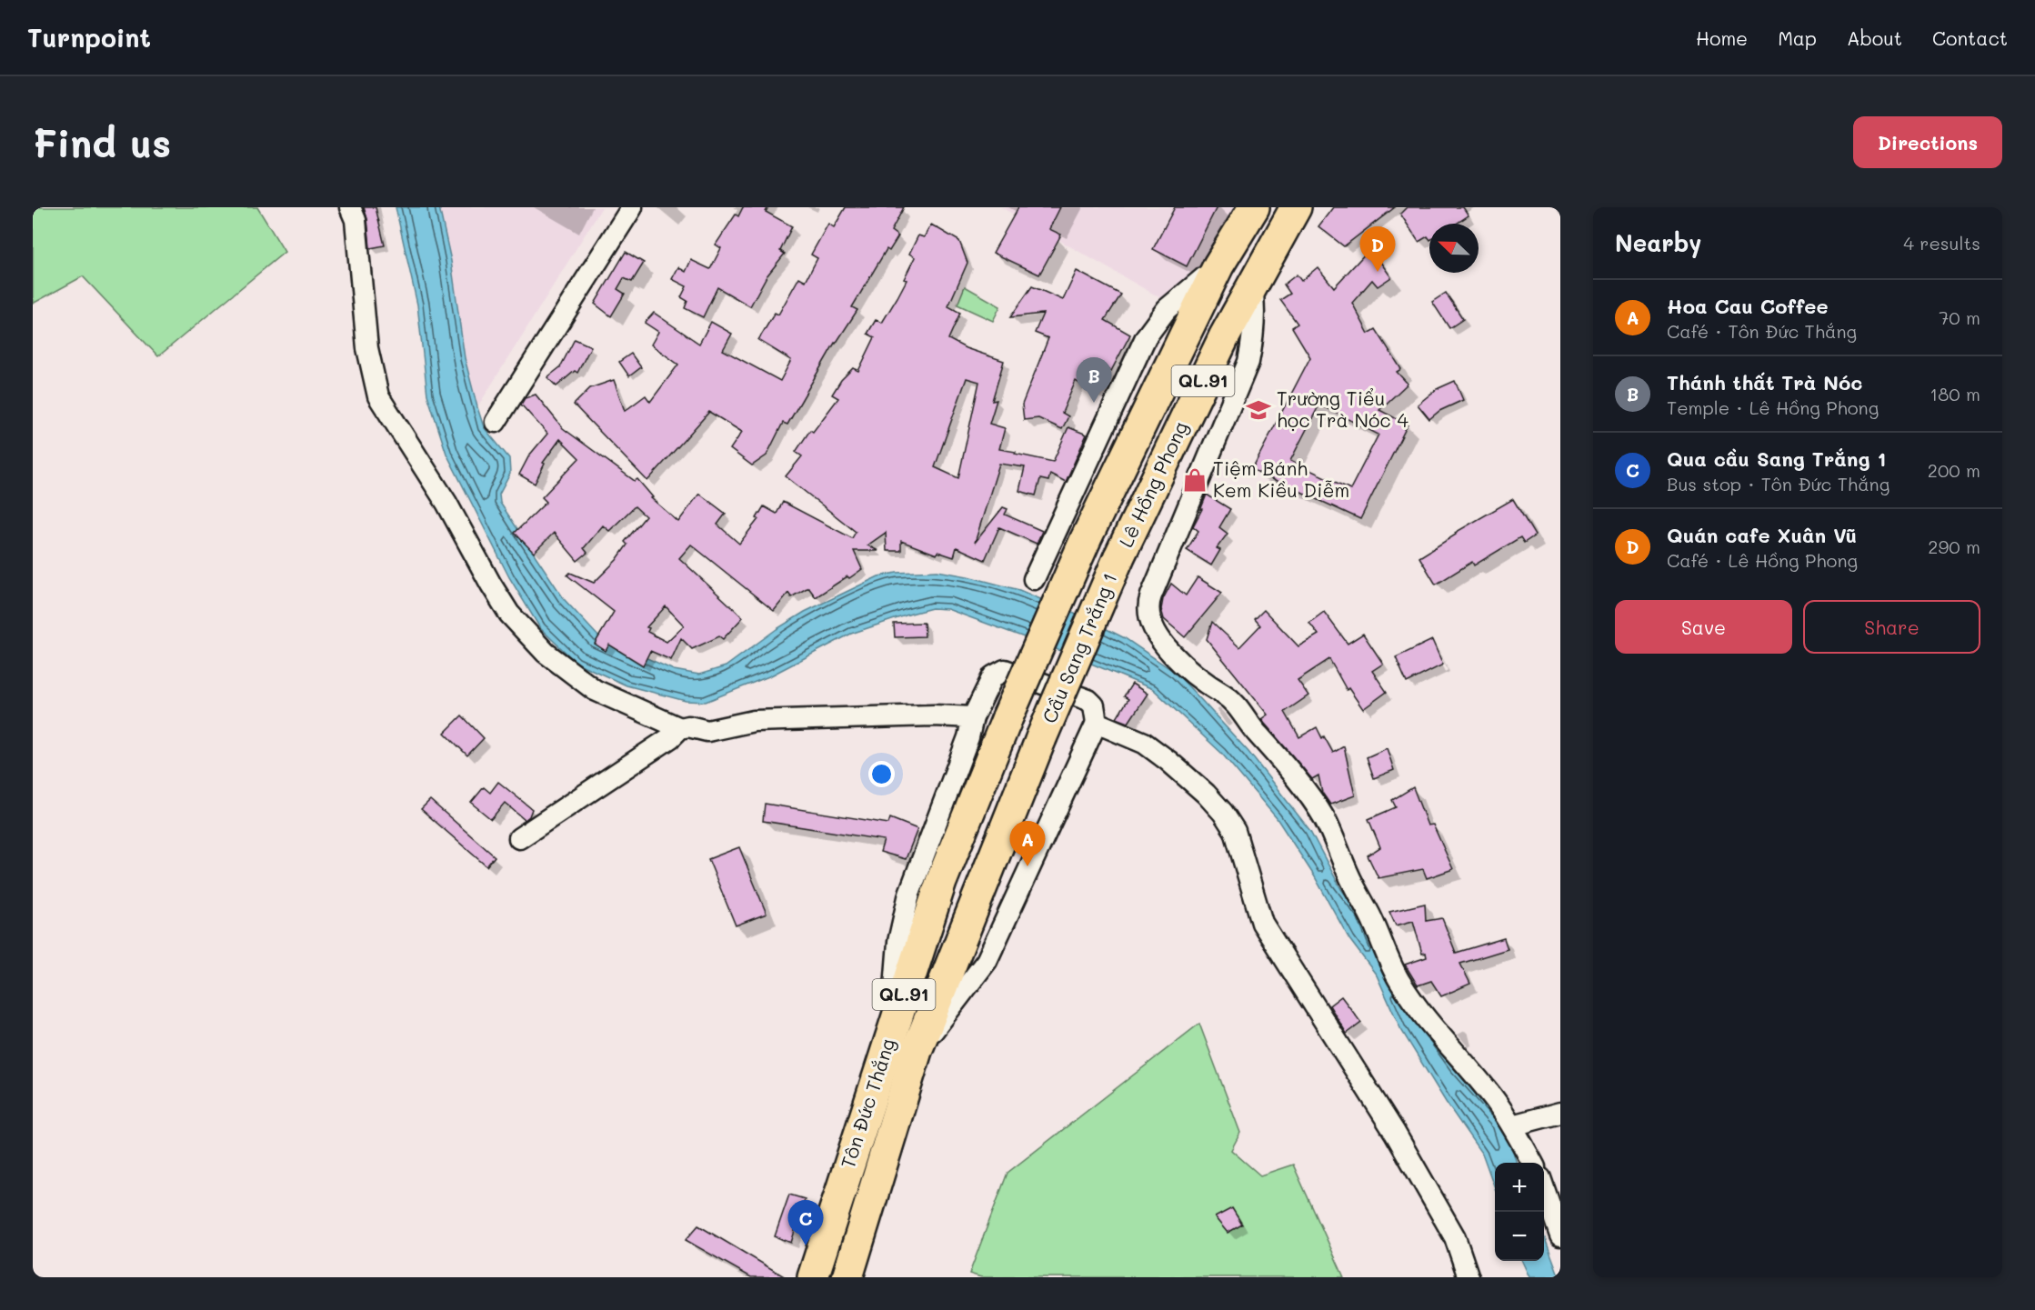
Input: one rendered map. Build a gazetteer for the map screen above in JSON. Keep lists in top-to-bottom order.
{
  "streets": {
    "highway": [
      "QL.91",
      "Lê Hồng Phong",
      "Cầu Sang Trắng 1",
      "Tôn Đức Thắng"
    ]
  },
  "crossings": [
    ["Lê Hồng Phong", "Cầu Sang Trắng 1"],
    ["Cầu Sang Trắng 1", "Tôn Đức Thắng"]
  ],
  "places": {
    "school or university": ["Trường Tiểu học Trà Nóc 4"],
    "shop": ["Tiệm Bánh Kem Kiều Diễm"]
  },
  "north": "top left",
  "page": {
    "header": "Turnpoint",
    "nav": [
      "Home",
      "Map",
      "About",
      "Contact"
    ],
    "buttons": [
      "Directions",
      ["Save", "Share"]
    ],
    "title": "Find us",
    "heading": ["Nearby", "4 results"],
    "pins": [
      "D",
      "B",
      "A",
      "C"
    ],
    "list": [
      {
        "mark": "A",
        "name": "Hoa Cau Coffee",
        "note": "Café · Tôn Đức Thắng",
        "value": "70 m"
      },
      {
        "mark": "B",
        "name": "Thánh thất Trà Nóc",
        "note": "Temple · Lê Hồng Phong",
        "value": "180 m"
      },
      {
        "mark": "C",
        "name": "Qua cầu Sang Trắng 1",
        "note": "Bus stop · Tôn Đức Thắng",
        "value": "200 m"
      },
      {
        "mark": "D",
        "name": "Quán cafe Xuân Vũ",
        "note": "Café · Lê Hồng Phong",
        "value": "290 m"
      }
    ],
    "map_buttons": ["+", "−"]
  }
}
